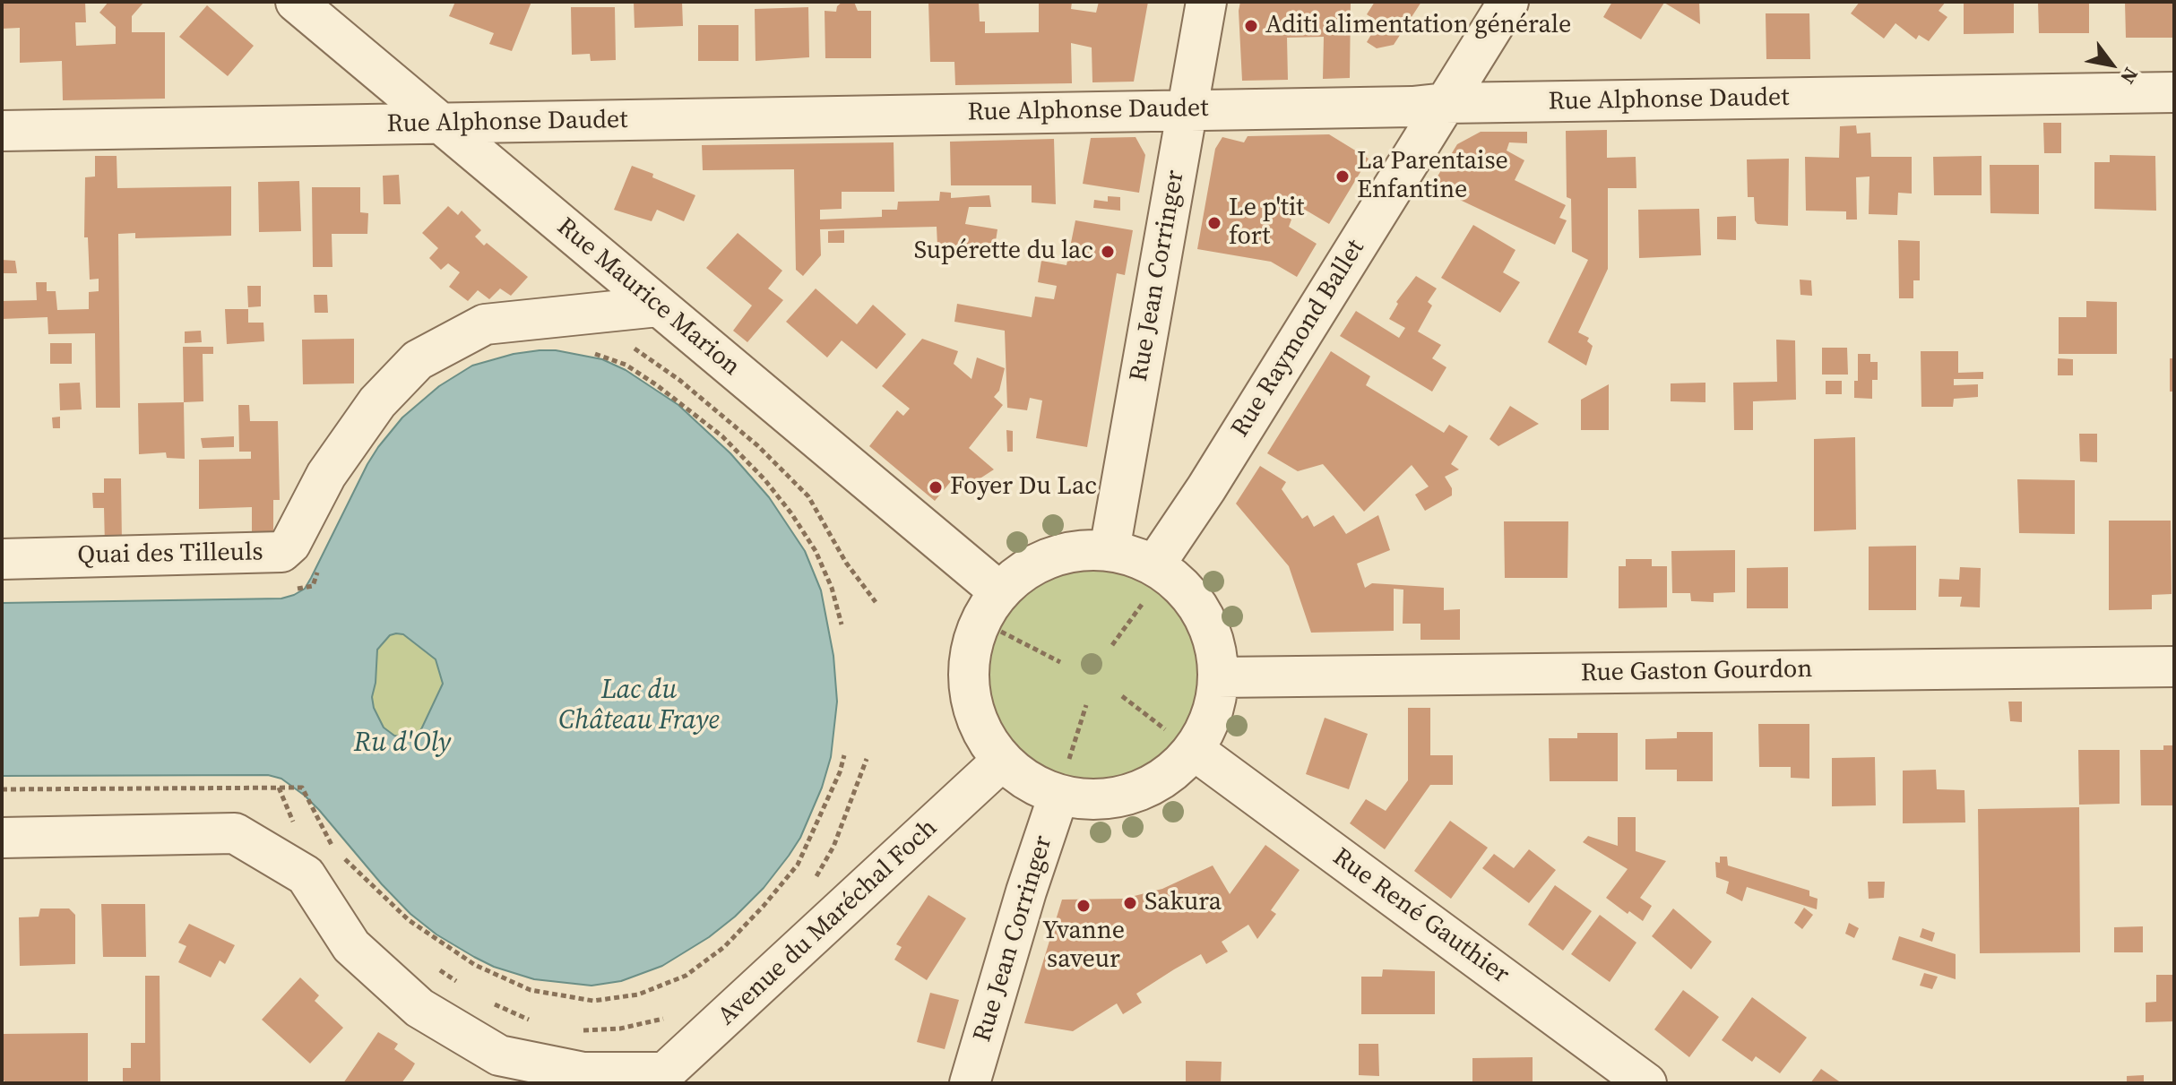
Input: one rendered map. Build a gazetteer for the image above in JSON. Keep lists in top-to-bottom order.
{
  "streets": {
    "street": [
      "Rue Alphonse Daudet",
      "Rue Jean Corringer",
      "Rue Maurice Marion",
      "Rue Raymond Ballet",
      "Quai des Tilleuls",
      "Rue Gaston Gourdon",
      "Rue René Gauthier",
      "Avenue du Maréchal Foch"
    ]
  },
  "crossings": [
    ["Rue Alphonse Daudet", "Rue Jean Corringer"],
    ["Rue Alphonse Daudet", "Rue Maurice Marion"],
    ["Rue Alphonse Daudet", "Rue Raymond Ballet"],
    ["Rue Jean Corringer", "Rue Maurice Marion"],
    ["Rue Jean Corringer", "Rue Raymond Ballet"],
    ["Rue Jean Corringer", "Rue Gaston Gourdon"],
    ["Rue Jean Corringer", "Rue René Gauthier"],
    ["Rue Jean Corringer", "Avenue du Maréchal Foch"],
    ["Rue Maurice Marion", "Rue Raymond Ballet"],
    ["Rue Maurice Marion", "Quai des Tilleuls"],
    ["Rue Maurice Marion", "Rue Gaston Gourdon"],
    ["Rue Maurice Marion", "Rue René Gauthier"],
    ["Rue Maurice Marion", "Avenue du Maréchal Foch"],
    ["Rue Raymond Ballet", "Rue Gaston Gourdon"],
    ["Rue Raymond Ballet", "Rue René Gauthier"],
    ["Rue Raymond Ballet", "Avenue du Maréchal Foch"],
    ["Rue Gaston Gourdon", "Rue René Gauthier"],
    ["Rue Gaston Gourdon", "Avenue du Maréchal Foch"],
    ["Rue René Gauthier", "Avenue du Maréchal Foch"]
  ],
  "water": ["Lac du Château Fraye", "Ru d'Oly"],
  "places": [
    "Aditi alimentation générale",
    "La Parentaise Enfantine",
    "Le p'tit fort",
    "Supérette du lac",
    "Foyer Du Lac",
    "Sakura",
    "Yvanne saveur"
  ],
  "north": "bottom right"
}
